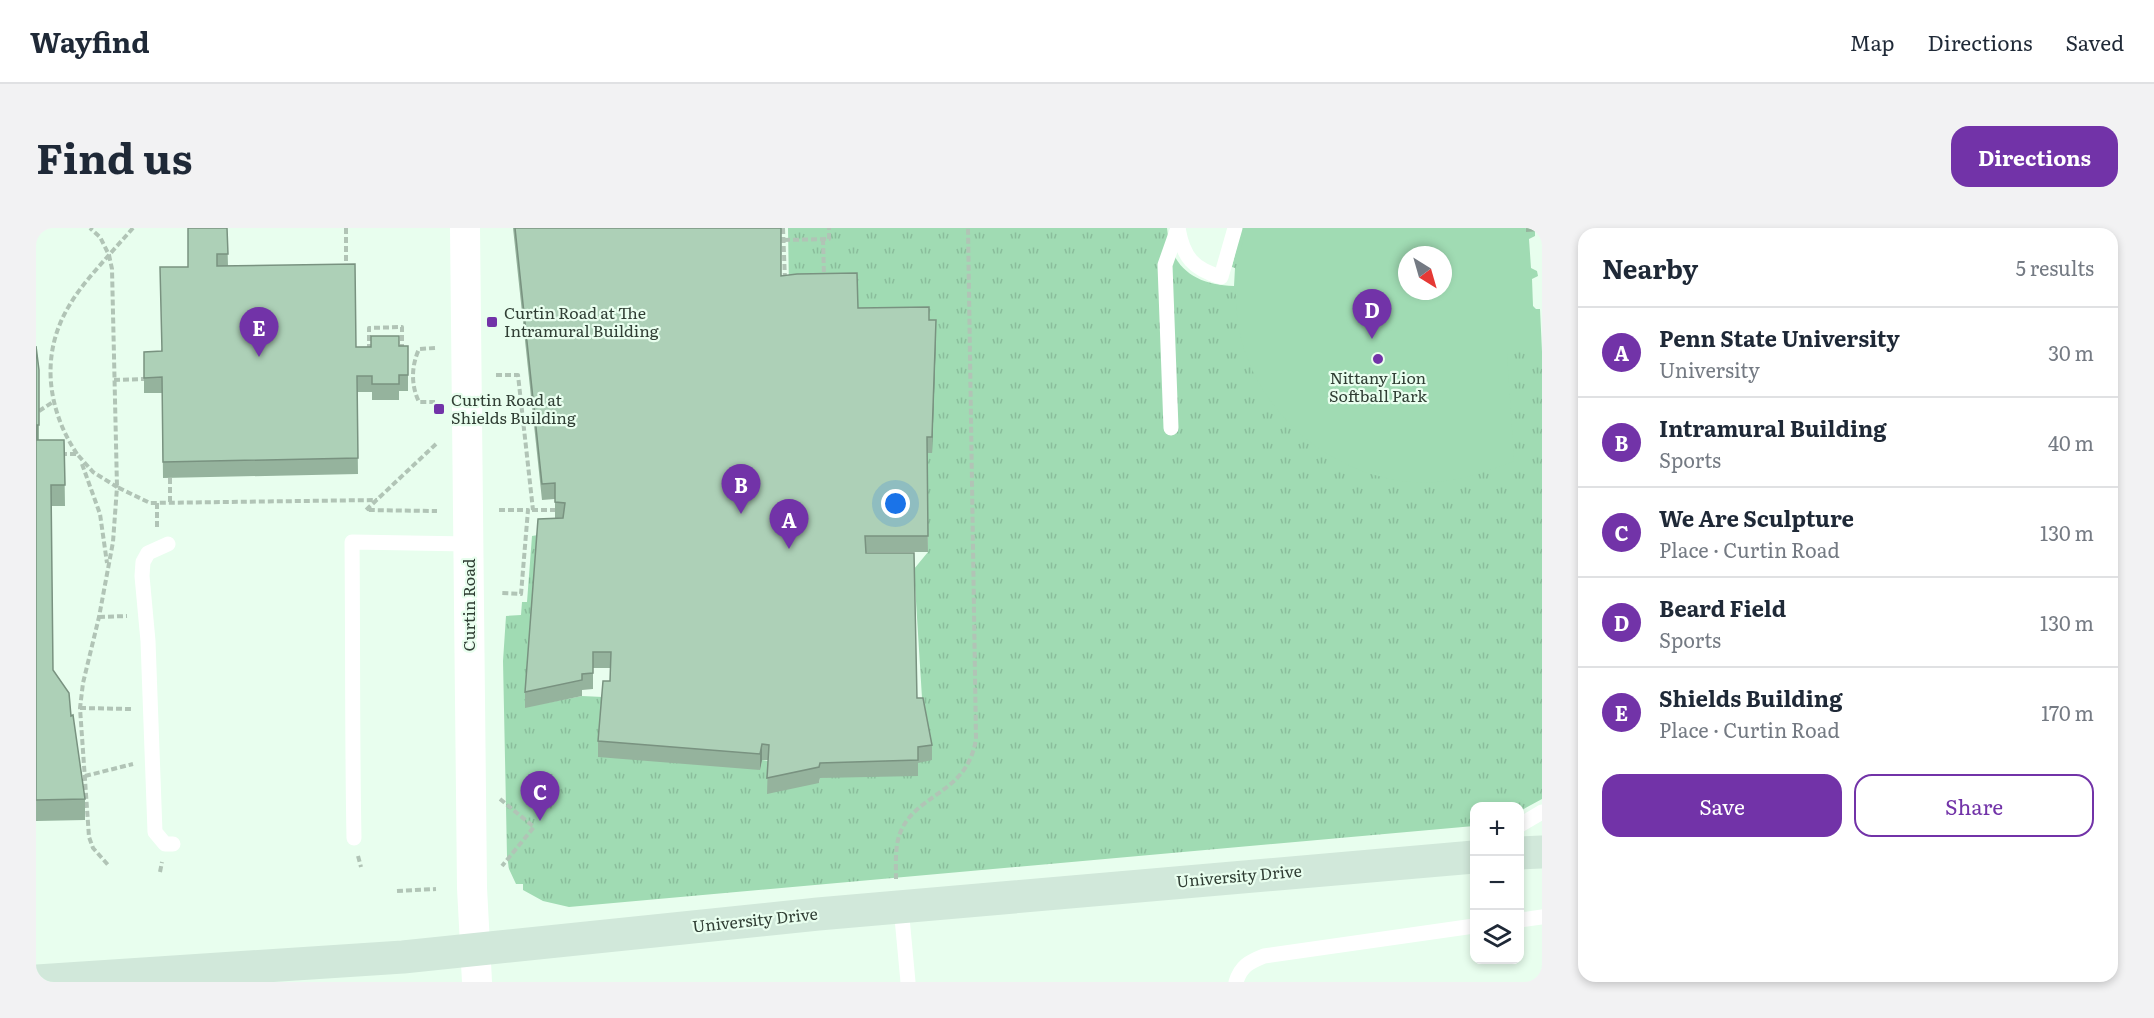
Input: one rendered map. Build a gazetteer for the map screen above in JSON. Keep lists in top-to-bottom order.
{
  "streets": {
    "main road": ["University Drive"],
    "street": ["Curtin Road"]
  },
  "crossings": [
    ["Curtin Road", "University Drive"]
  ],
  "places": {
    "transit": ["Curtin Road at The Intramural Building", "Curtin Road at Shields Building"],
    "other": ["Nittany Lion Softball Park"]
  },
  "north": "bottom right",
  "page": {
    "header": "Wayfind",
    "nav": ["Map", "Directions", "Saved"],
    "title": "Find us",
    "buttons": [
      "Directions",
      ["Save", "Share"]
    ],
    "heading": ["Nearby", "5 results"],
    "pins": [
      "D",
      "E",
      "B",
      "A",
      "C"
    ],
    "list": [
      {
        "mark": "A",
        "name": "Penn State University",
        "note": "University",
        "value": "30 m"
      },
      {
        "mark": "B",
        "name": "Intramural Building",
        "note": "Sports",
        "value": "40 m"
      },
      {
        "mark": "C",
        "name": "We Are Sculpture",
        "note": "Place · Curtin Road",
        "value": "130 m"
      },
      {
        "mark": "D",
        "name": "Beard Field",
        "note": "Sports",
        "value": "130 m"
      },
      {
        "mark": "E",
        "name": "Shields Building",
        "note": "Place · Curtin Road",
        "value": "170 m"
      }
    ],
    "map_buttons": ["+", "−"]
  }
}
